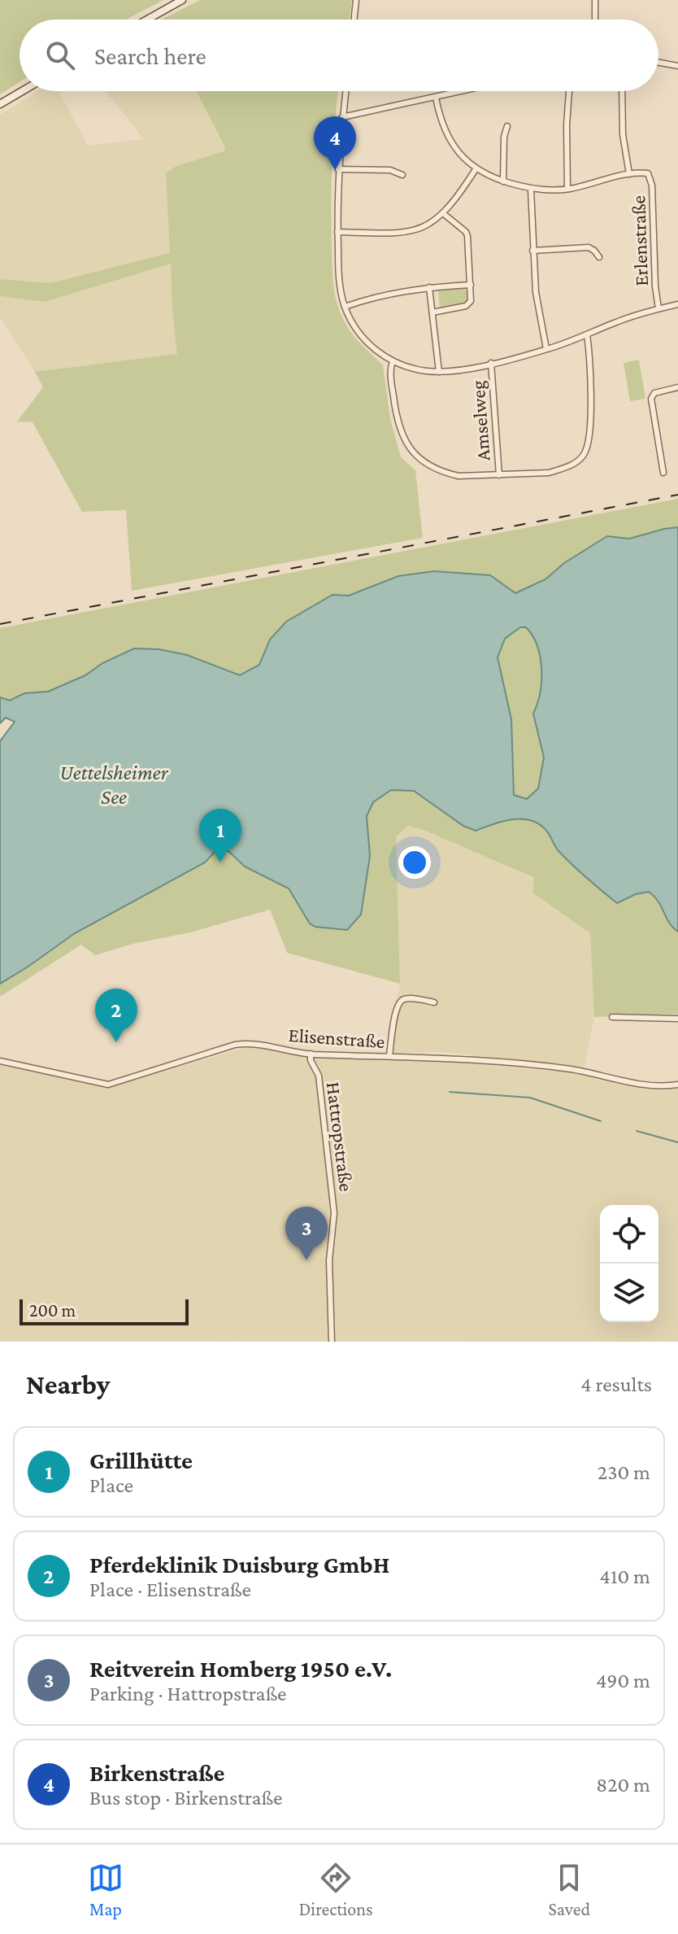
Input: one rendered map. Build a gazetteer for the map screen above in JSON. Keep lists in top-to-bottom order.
{
  "streets": {
    "street": [
      "Erlenstraße",
      "Amselweg",
      "Elisenstraße",
      "Hattropstraße"
    ]
  },
  "crossings": [
    ["Elisenstraße", "Hattropstraße"]
  ],
  "water": ["Uettelsheimer See"],
  "scale_bar": "200 m",
  "page": {
    "search": "Search here",
    "pins": [
      "4",
      "1",
      "2",
      "3"
    ],
    "scale": "200 m",
    "heading": ["Nearby", "4 results"],
    "list": [
      {
        "mark": "1",
        "name": "Grillhütte",
        "note": "Place",
        "value": "230 m"
      },
      {
        "mark": "2",
        "name": "Pferdeklinik Duisburg GmbH",
        "note": "Place · Elisenstraße",
        "value": "410 m"
      },
      {
        "mark": "3",
        "name": "Reitverein Homberg 1950 e.V.",
        "note": "Parking · Hattropstraße",
        "value": "490 m"
      },
      {
        "mark": "4",
        "name": "Birkenstraße",
        "note": "Bus stop · Birkenstraße",
        "value": "820 m"
      }
    ],
    "nav": ["Map", "Directions", "Saved"]
  }
}
